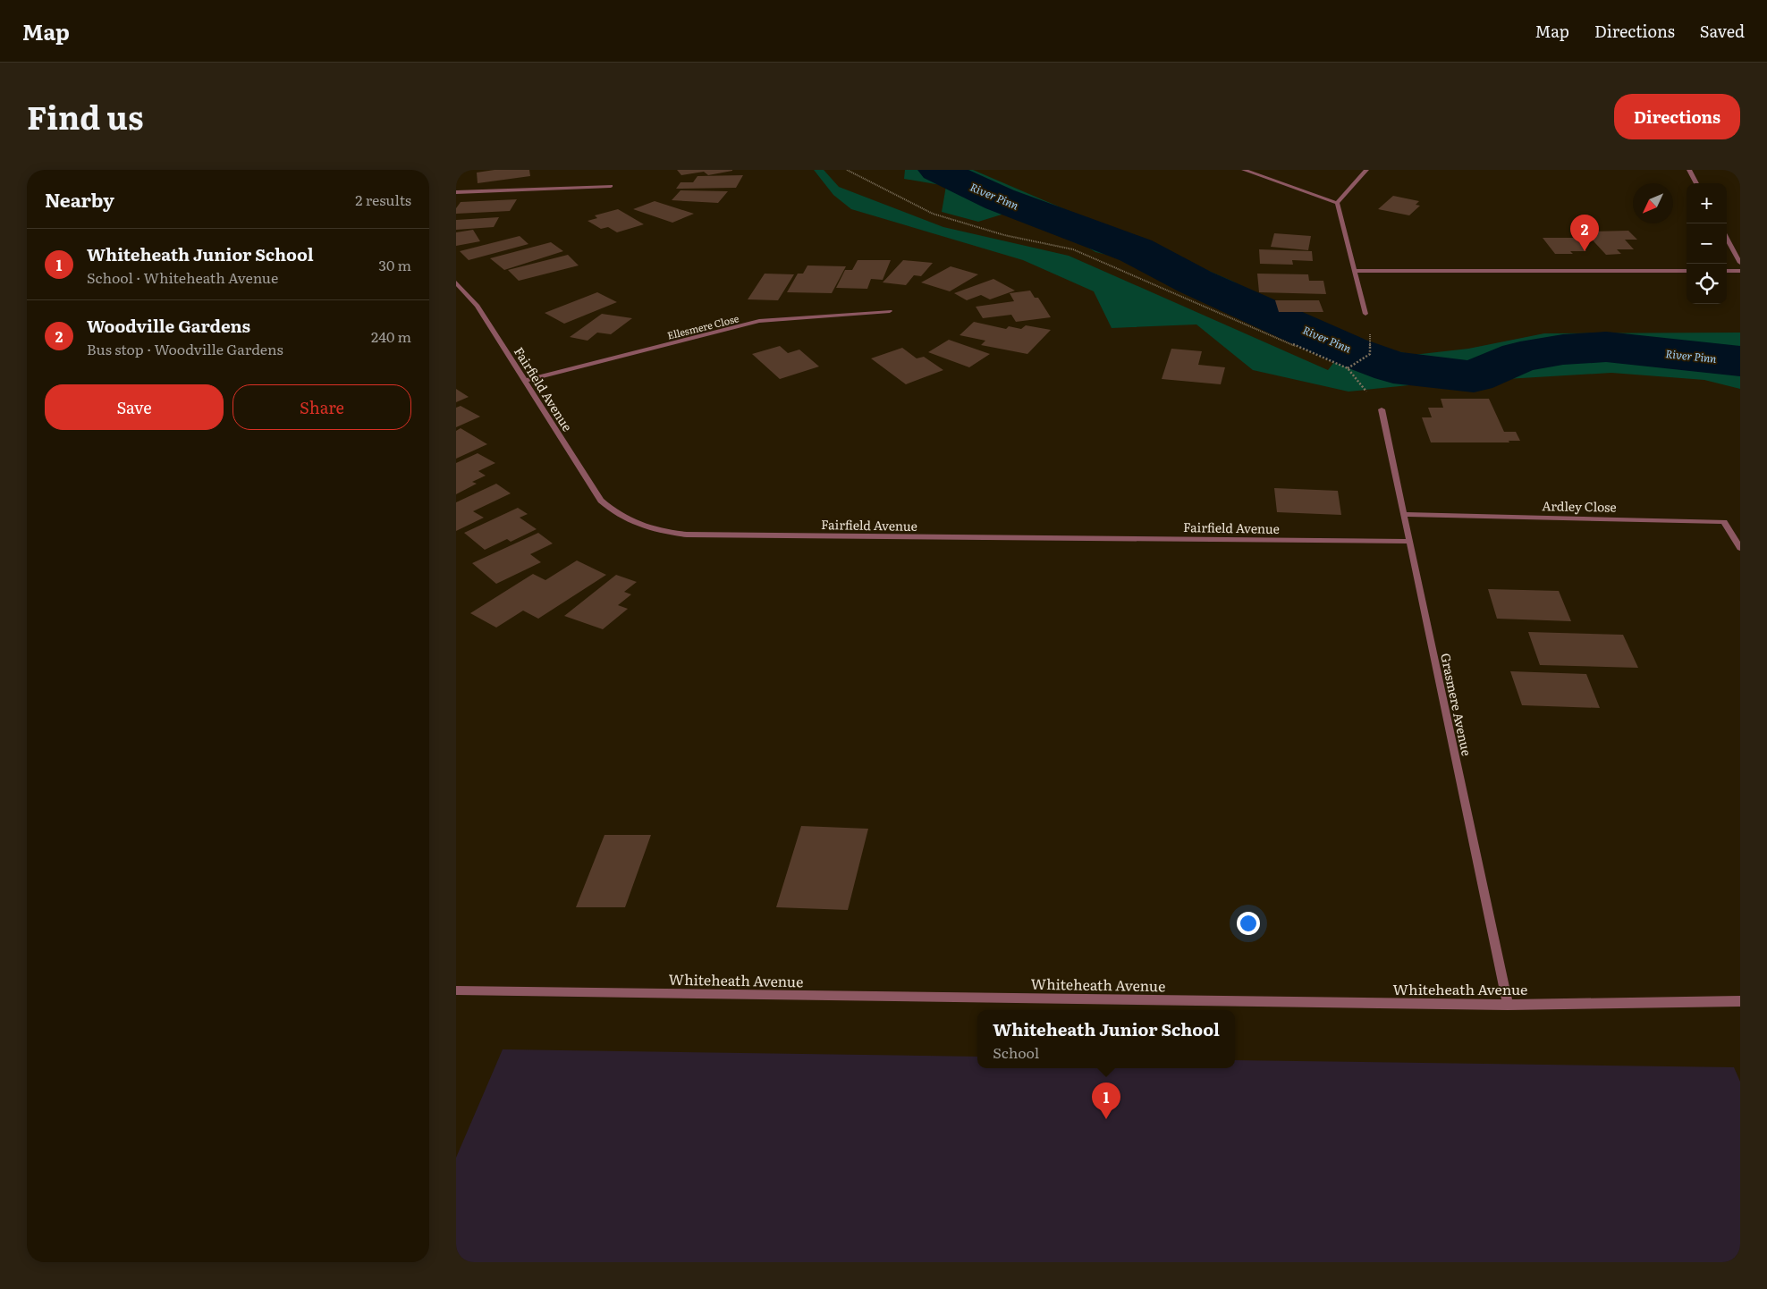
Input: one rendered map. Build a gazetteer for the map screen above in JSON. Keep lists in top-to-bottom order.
{
  "streets": {
    "street": [
      "Ellesmere Close",
      "Fairfield Avenue",
      "Ardley Close",
      "Grasmere Avenue",
      "Whiteheath Avenue"
    ]
  },
  "crossings": [
    ["Ellesmere Close", "Fairfield Avenue"],
    ["Fairfield Avenue", "Grasmere Avenue"],
    ["Ardley Close", "Grasmere Avenue"],
    ["Grasmere Avenue", "Whiteheath Avenue"]
  ],
  "water": ["River Pinn"],
  "north": "bottom left",
  "page": {
    "header": "Map",
    "nav": ["Map", "Directions", "Saved"],
    "title": "Find us",
    "buttons": [
      "Directions",
      ["Save", "Share"]
    ],
    "heading": ["Nearby", "2 results"],
    "map_buttons": ["+", "−"],
    "pins": ["2", "1"],
    "list": [
      {
        "mark": "1",
        "name": "Whiteheath Junior School",
        "note": "School · Whiteheath Avenue",
        "value": "30 m"
      },
      {
        "mark": "2",
        "name": "Woodville Gardens",
        "note": "Bus stop · Woodville Gardens",
        "value": "240 m"
      }
    ],
    "popup": ["Whiteheath Junior School", "School"]
  }
}
